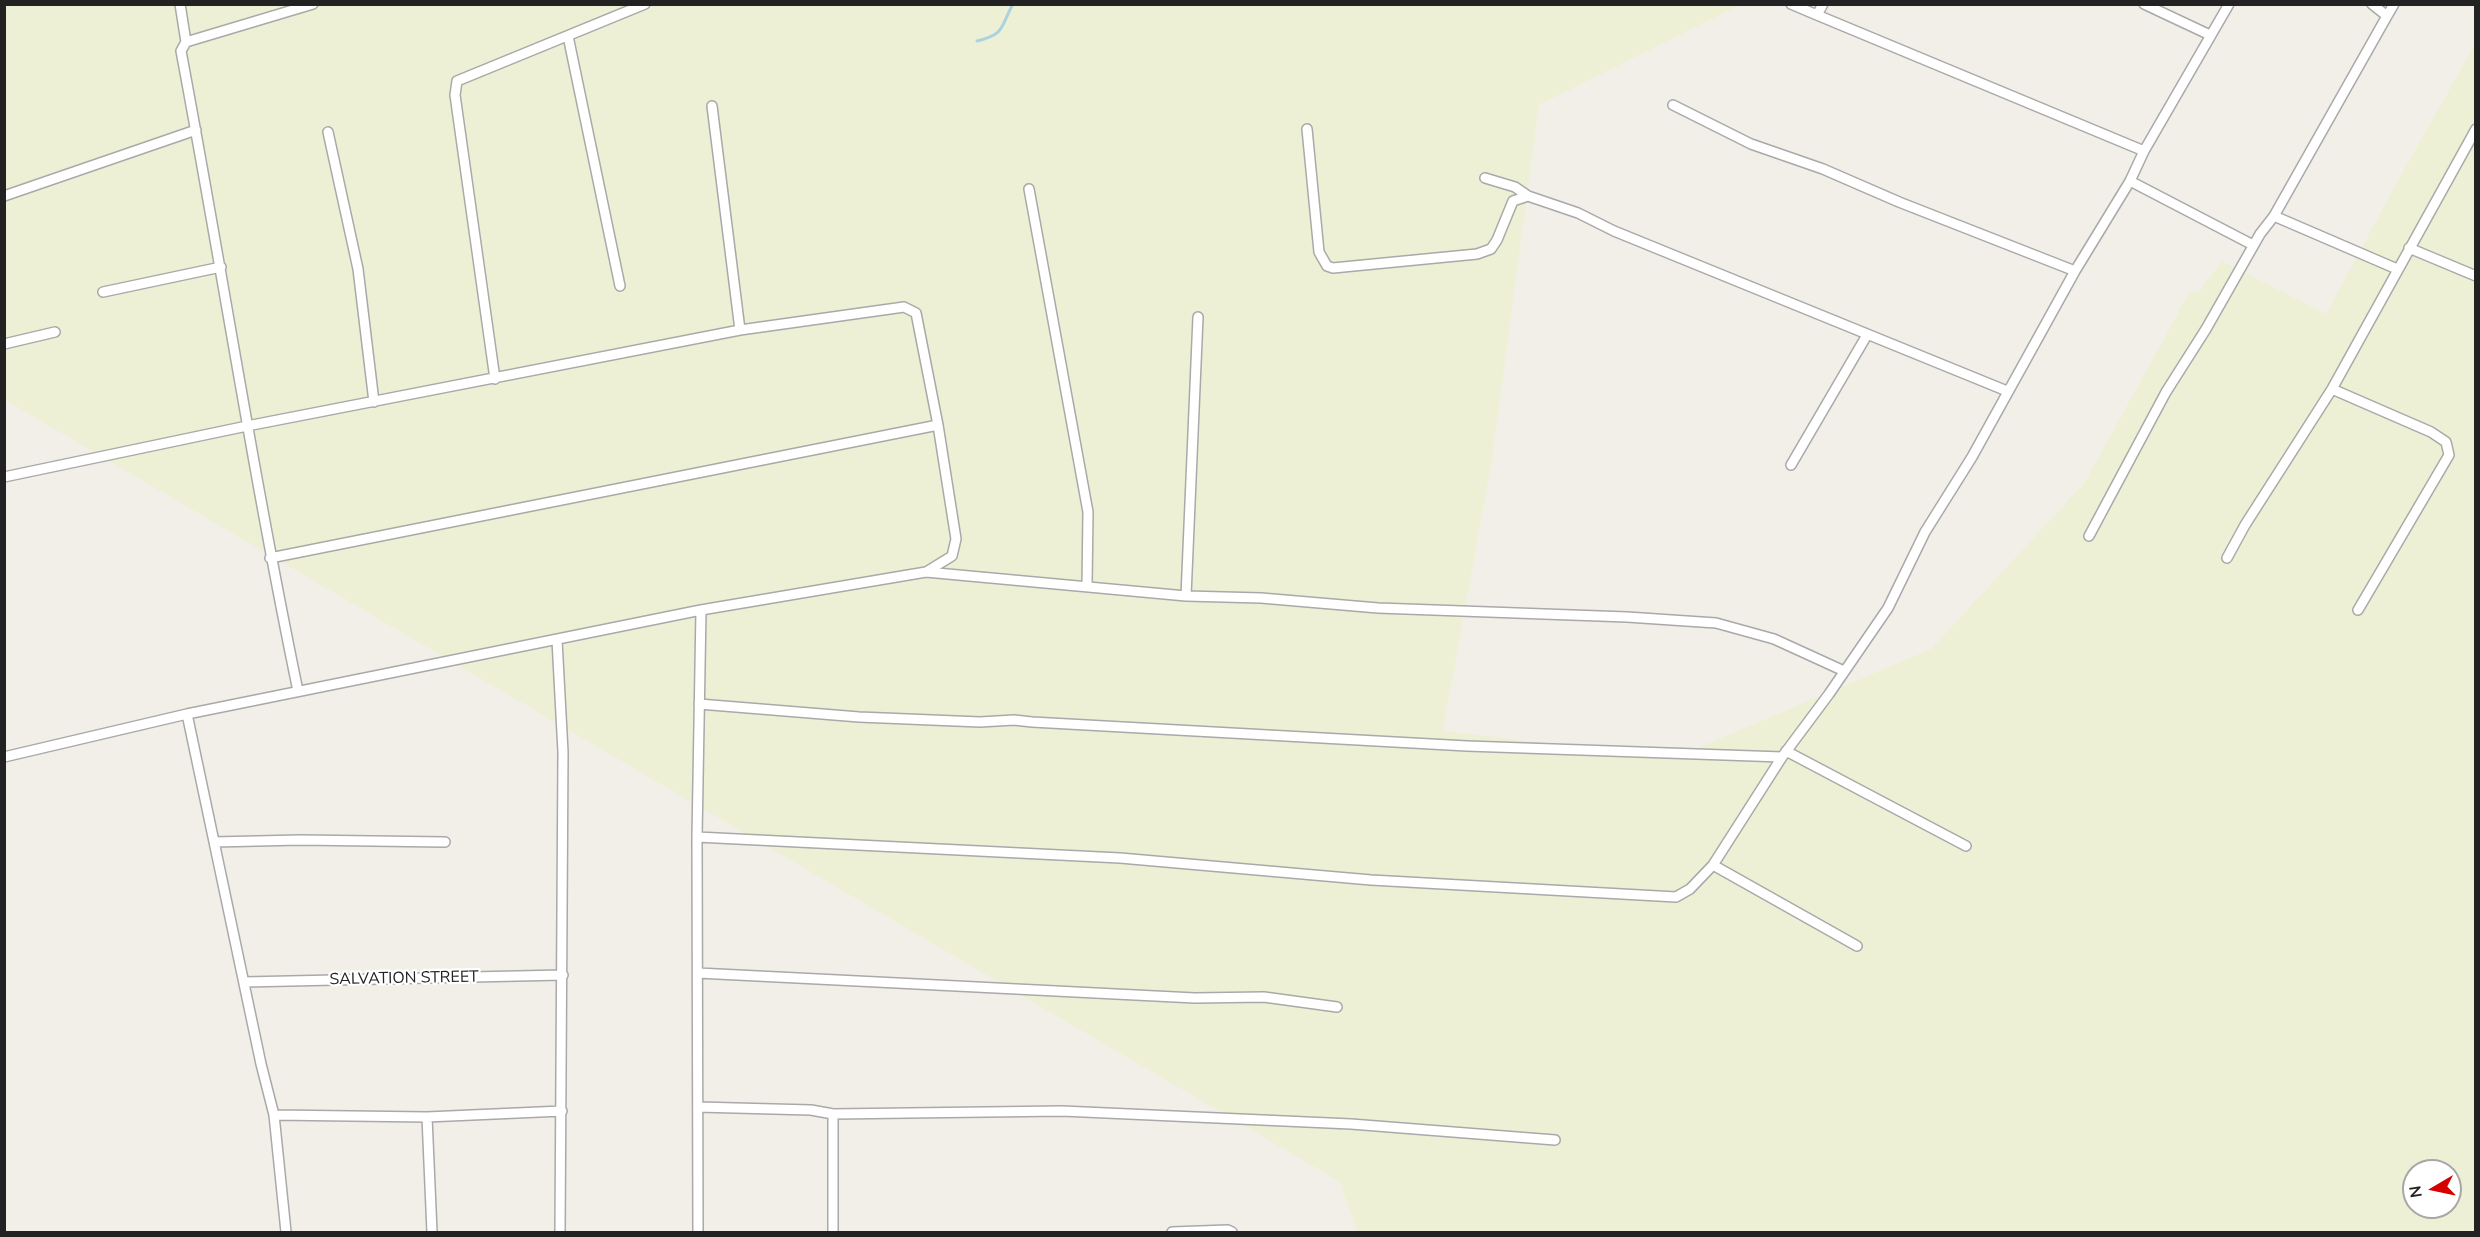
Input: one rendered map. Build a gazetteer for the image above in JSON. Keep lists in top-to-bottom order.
{
  "streets": {
    "street": ["SALVATION STREET"]
  },
  "north": "left"
}
